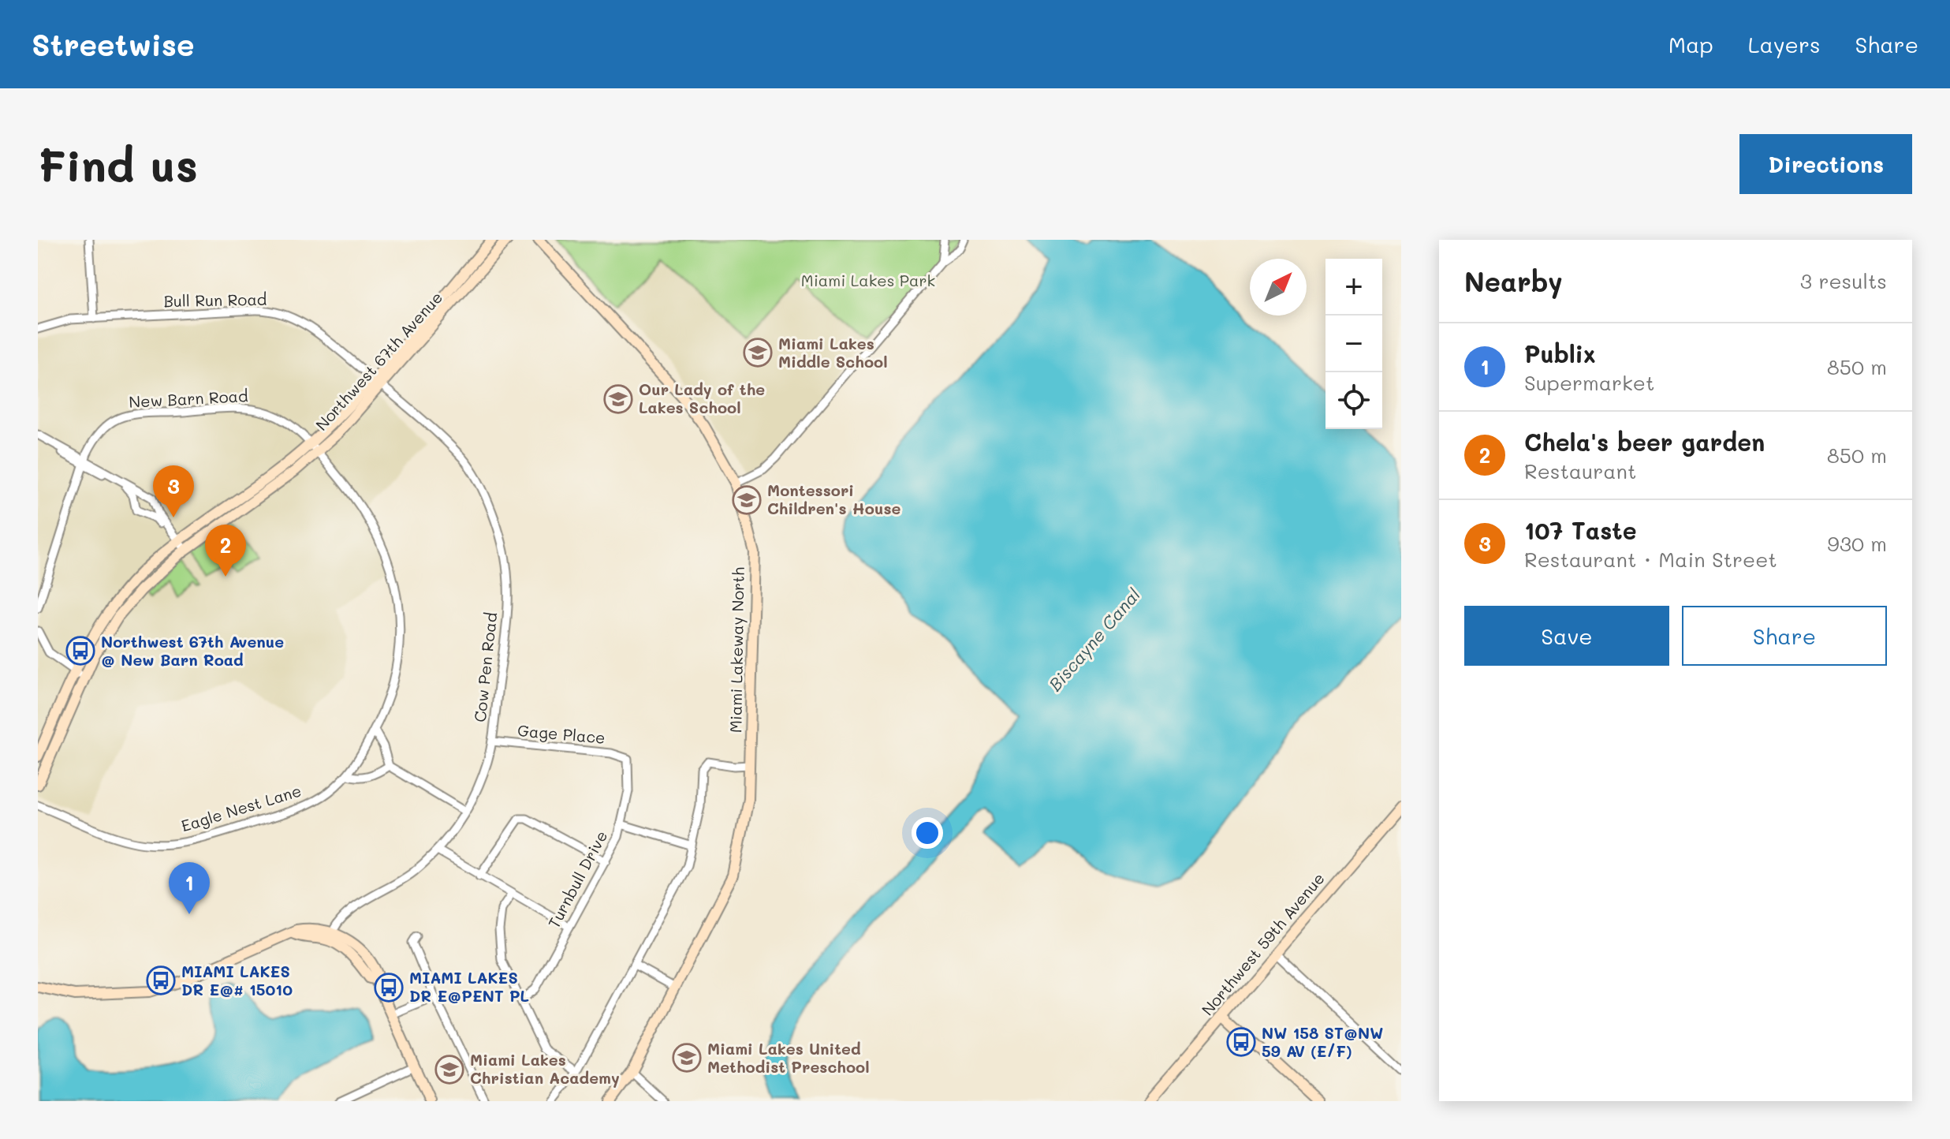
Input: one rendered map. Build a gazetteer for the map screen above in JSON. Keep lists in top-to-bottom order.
{
  "streets": {
    "main road": ["Northwest 67th Avenue", "Miami Lakeway North", "Northwest 59th Avenue"],
    "street": [
      "Bull Run Road",
      "New Barn Road",
      "Cow Pen Road",
      "Gage Place",
      "Eagle Nest Lane",
      "Turnbull Drive"
    ]
  },
  "crossings": [
    ["Bull Run Road", "Northwest 67th Avenue"],
    ["Bull Run Road", "Cow Pen Road"],
    ["Northwest 67th Avenue", "New Barn Road"],
    ["Northwest 67th Avenue", "Cow Pen Road"],
    ["Northwest 67th Avenue", "Eagle Nest Lane"],
    ["New Barn Road", "Eagle Nest Lane"],
    ["Cow Pen Road", "Gage Place"],
    ["Gage Place", "Turnbull Drive"]
  ],
  "water": ["Biscayne Canal"],
  "parks": ["Miami Lakes Park"],
  "places": {
    "school or university": [
      "Miami Lakes Middle School",
      "Our Lady of the Lakes School",
      "Montessori Children's House",
      "Miami Lakes United Methodist Preschool",
      "Miami Lakes Christian Academy"
    ],
    "bus stop": [
      "Northwest 67th Avenue @ New Barn Road",
      "MIAMI LAKES DR E@# 15010",
      "MIAMI LAKES DR E@PENT PL",
      "NW 158 ST@NW 59 AV (E/F)"
    ]
  },
  "north": "top right",
  "page": {
    "header": "Streetwise",
    "nav": ["Map", "Layers", "Share"],
    "buttons": [
      "Directions",
      ["Save", "Share"]
    ],
    "title": "Find us",
    "heading": ["Nearby", "3 results"],
    "map_buttons": ["+", "−"],
    "list": [
      {
        "mark": "1",
        "name": "Publix",
        "note": "Supermarket",
        "value": "850 m"
      },
      {
        "mark": "2",
        "name": "Chela's beer garden",
        "note": "Restaurant",
        "value": "850 m"
      },
      {
        "mark": "3",
        "name": "107 Taste",
        "note": "Restaurant · Main Street",
        "value": "930 m"
      }
    ],
    "pins": ["3", "2", "1"]
  }
}
